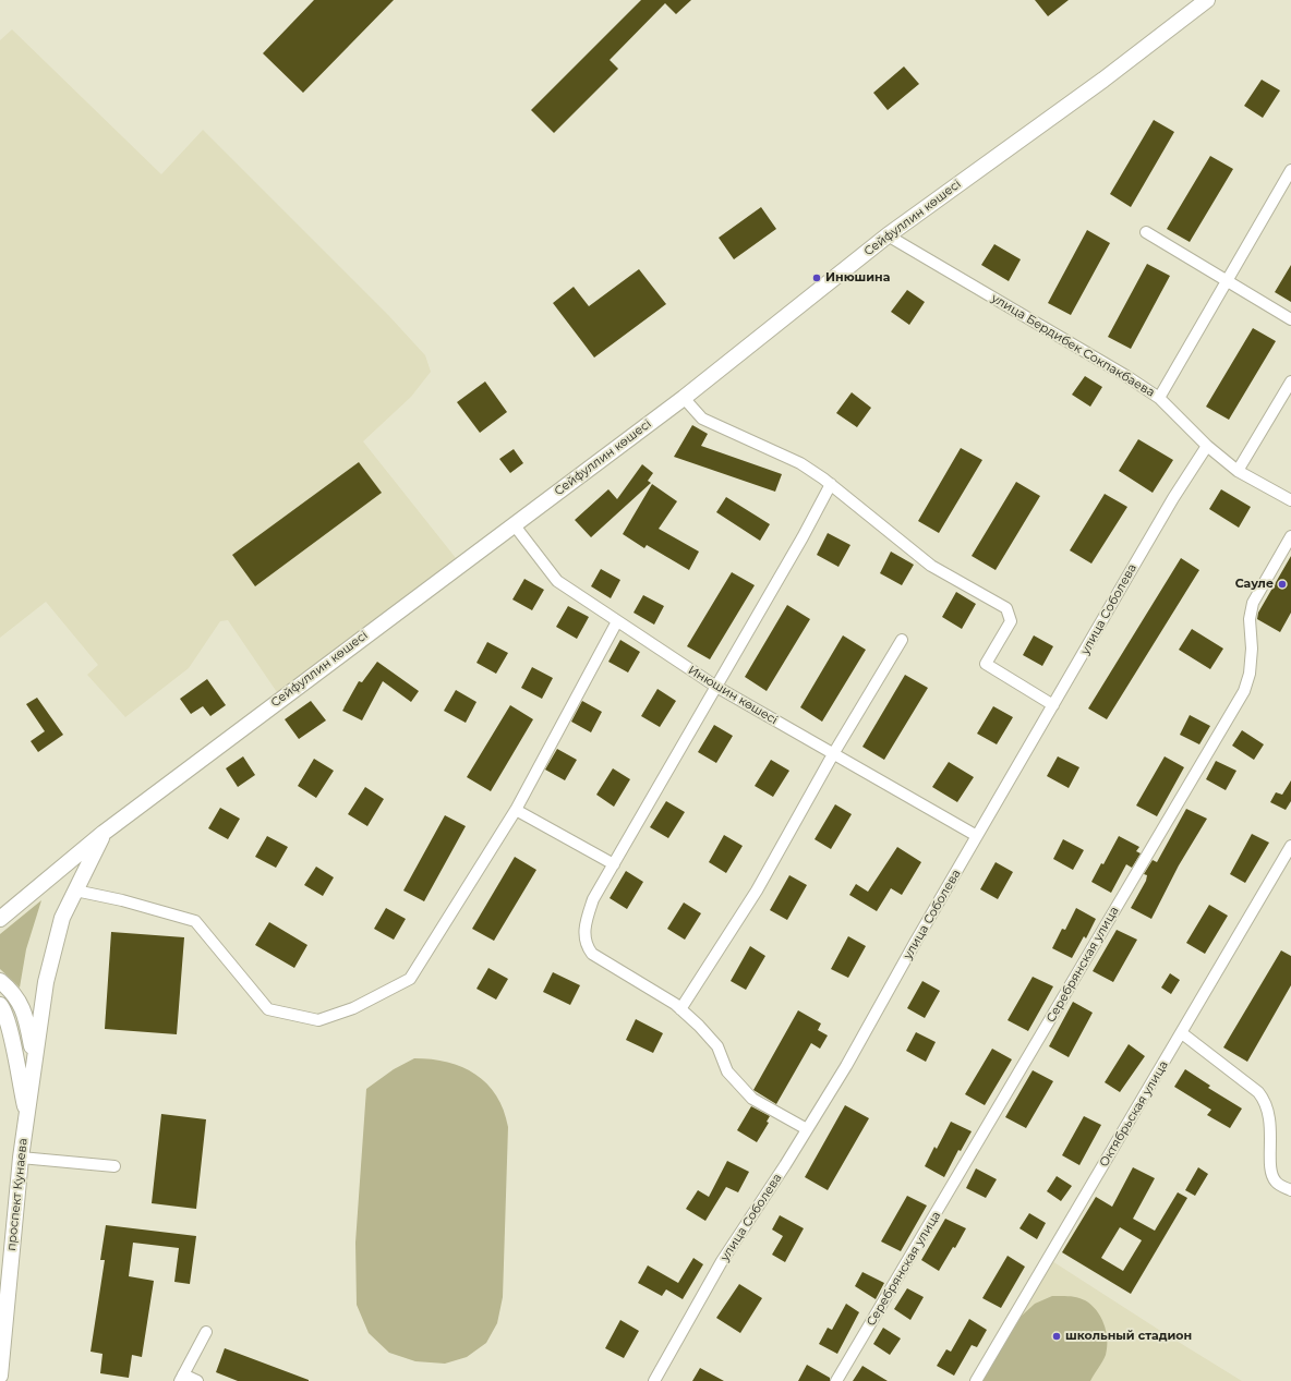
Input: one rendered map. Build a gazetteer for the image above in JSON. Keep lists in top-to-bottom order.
{
  "streets": {
    "main road": ["Сейфуллин көшесі", "проспект Кунаева"],
    "street": [
      "улица Бердибек Сокпакбаева",
      "улица Соболева",
      "Инюшин көшесі",
      "Серебрянская улица",
      "Октябрьская улица"
    ]
  },
  "crossings": [
    ["Сейфуллин көшесі", "улица Бердибек Сокпакбаева"],
    ["Сейфуллин көшесі", "Инюшин көшесі"],
    ["Сейфуллин көшесі", "проспект Кунаева"],
    ["улица Бердибек Сокпакбаева", "улица Соболева"],
    ["улица Соболева", "Инюшин көшесі"]
  ],
  "places": ["Инюшина", "Сауле", "школьный стадион"]
}
